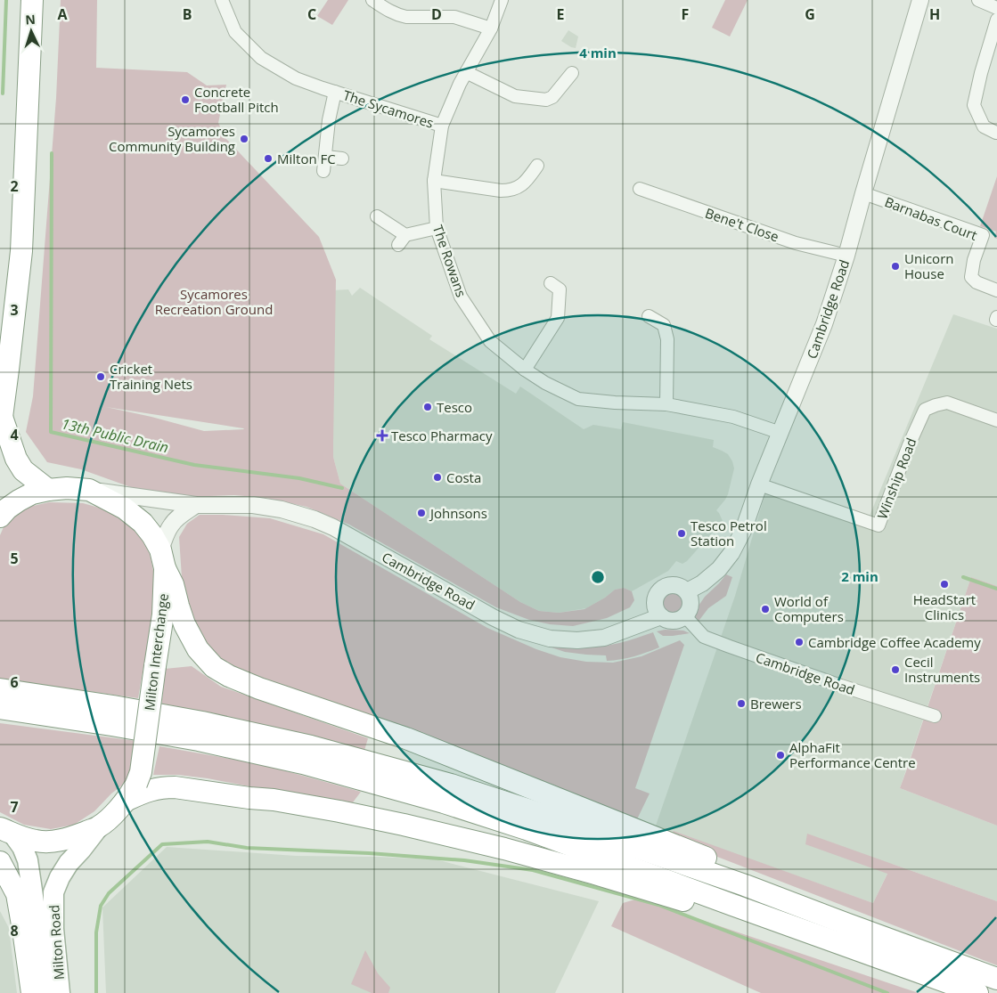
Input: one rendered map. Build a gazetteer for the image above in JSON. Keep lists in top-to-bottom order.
{
  "streets": {
    "highway": ["Milton Interchange"],
    "main road": ["Milton Road"],
    "street": [
      "The Sycamores",
      "Barnabas Court",
      "Bene't Close",
      "The Rowans",
      "Cambridge Road",
      "Winship Road"
    ]
  },
  "crossings": [
    ["The Sycamores", "The Rowans"],
    ["Barnabas Court", "Cambridge Road"],
    ["Bene't Close", "Cambridge Road"],
    ["The Rowans", "Cambridge Road"],
    ["Cambridge Road", "Winship Road"],
    ["Milton Interchange", "Milton Road"]
  ],
  "water": ["13th Public Drain"],
  "parks": ["Sycamores Recreation Ground"],
  "places": {
    "other": [
      "Concrete Football Pitch",
      "Sycamores Community Building",
      "Milton FC",
      "Unicorn House",
      "Cricket Training Nets",
      "Tesco",
      "Costa",
      "Johnsons",
      "Tesco Petrol Station",
      "HeadStart Clinics",
      "World of Computers",
      "Cambridge Coffee Academy",
      "Cecil Instruments",
      "Brewers",
      "AlphaFit Performance Centre"
    ],
    "health": ["Tesco Pharmacy"]
  },
  "north": "top",
  "grid": {
    "columns": [
      "A",
      "B",
      "C",
      "D",
      "E",
      "F",
      "G",
      "H"
    ],
    "rows": [
      "2",
      "3",
      "4",
      "5",
      "6",
      "7",
      "8"
    ]
  },
  "rings": ["4 min", "2 min"]
}
